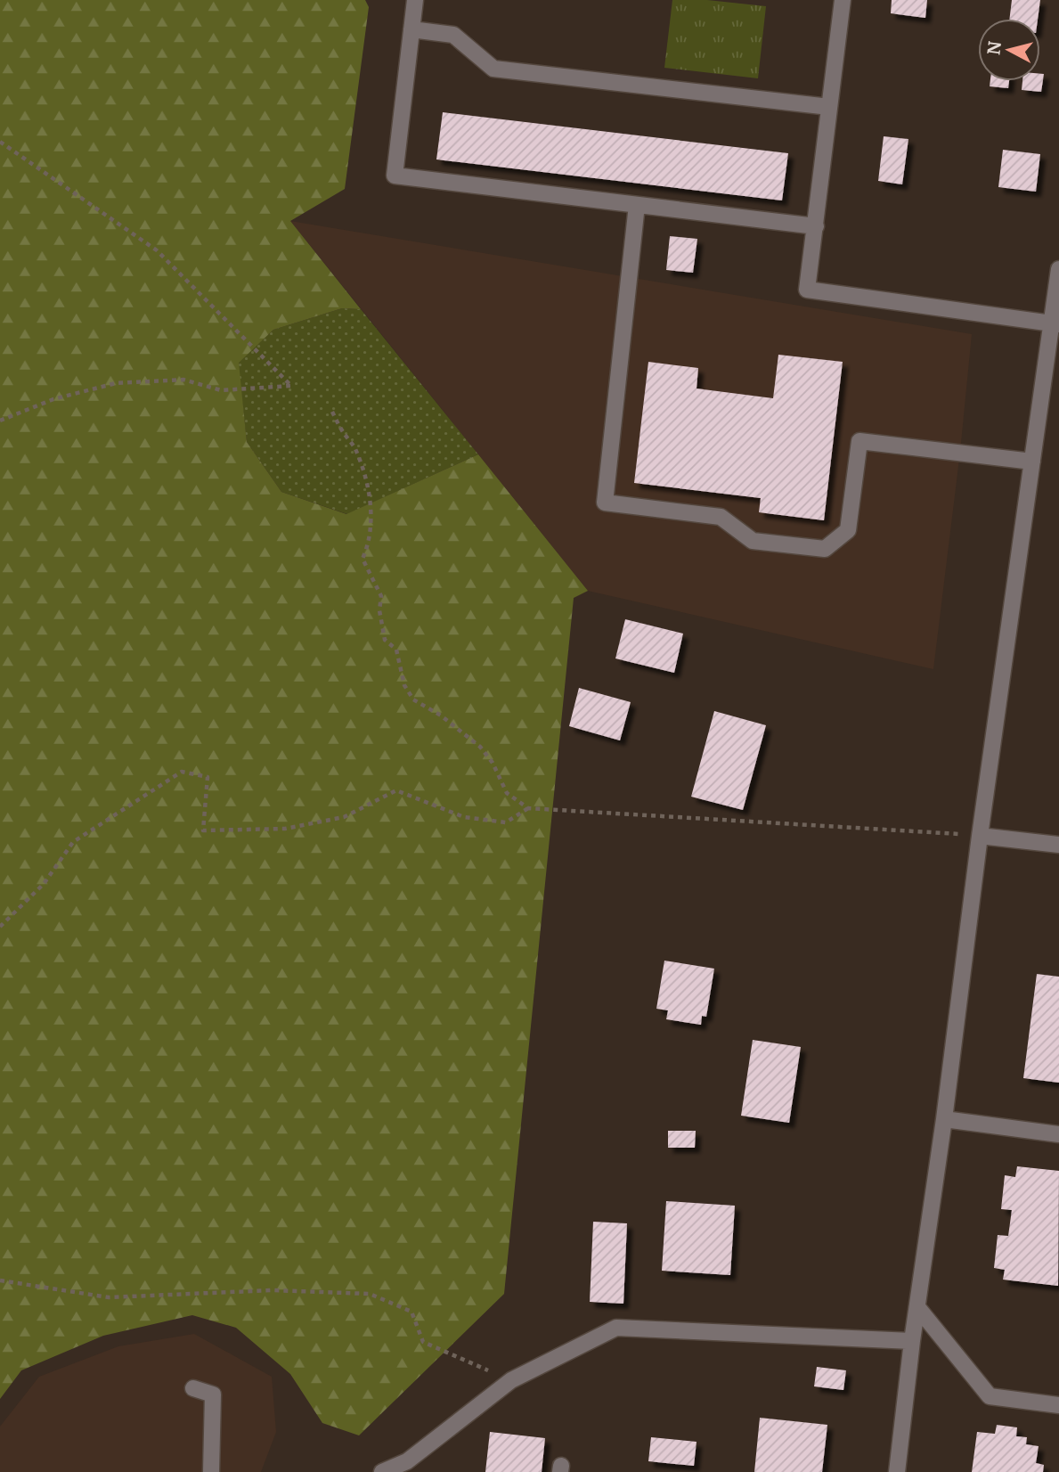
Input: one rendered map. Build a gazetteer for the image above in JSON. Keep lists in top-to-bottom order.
{
  "north": "left"
}
